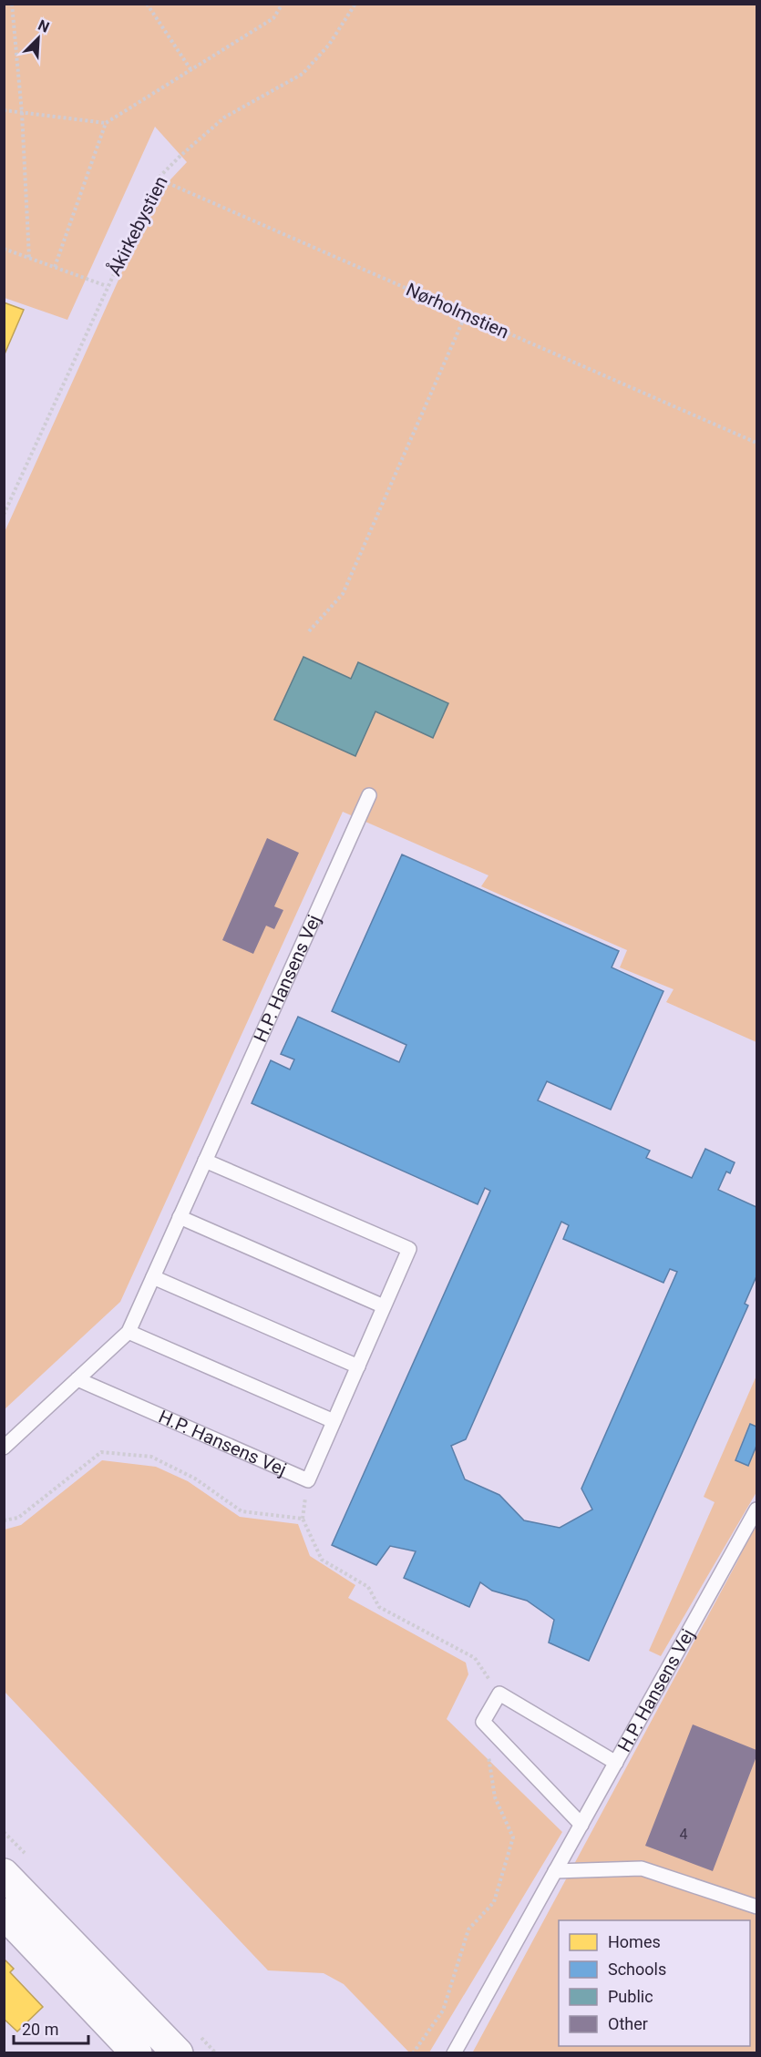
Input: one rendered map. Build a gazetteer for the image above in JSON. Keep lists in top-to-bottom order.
{
  "streets": {
    "lane": ["H.P. Hansens Vej"],
    "path": ["Åkirkebystien", "Nørholmstien"]
  },
  "crossings": [
    ["Åkirkebystien", "Nørholmstien"]
  ],
  "house_numbers": ["4"],
  "legend": [
    "Homes",
    "Schools",
    "Public",
    "Other"
  ],
  "scale_bar": "20 m",
  "north": "top right"
}
